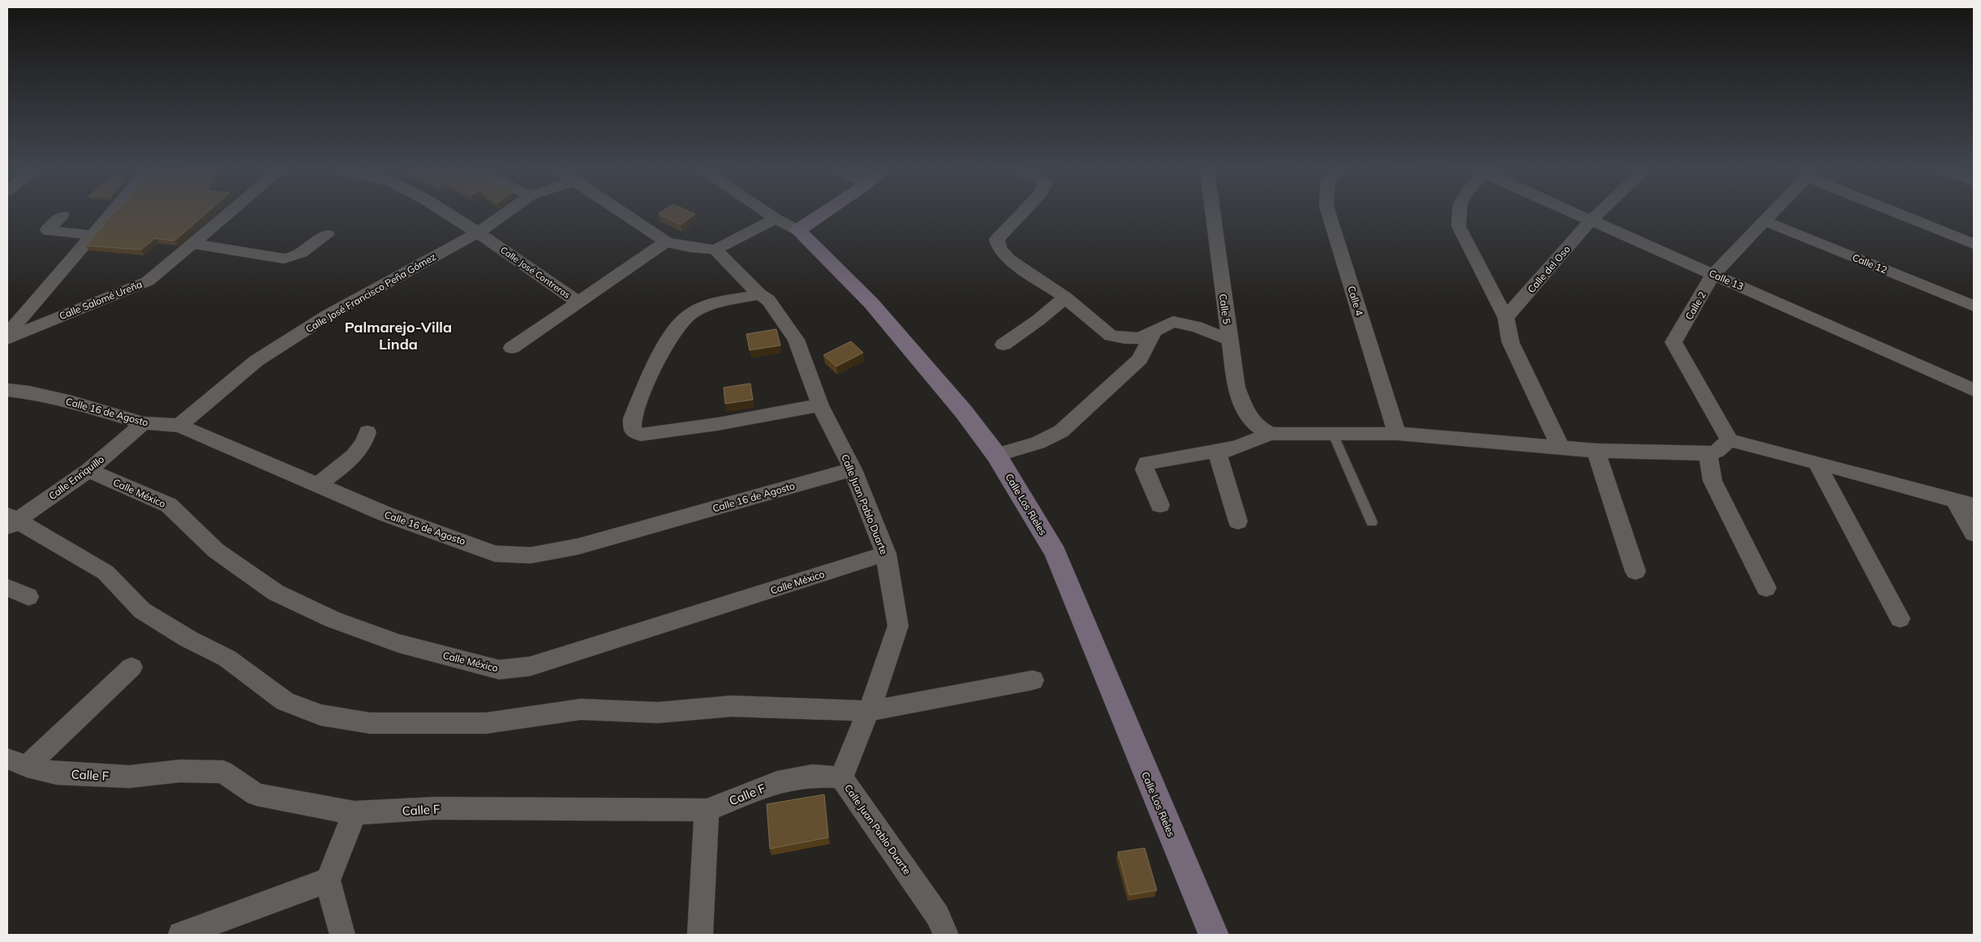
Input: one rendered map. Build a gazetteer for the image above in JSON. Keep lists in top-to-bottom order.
{
  "streets": {
    "street": [
      "Calle 12",
      "Calle del Oso",
      "Calle José Contreras",
      "Calle 13",
      "Calle José Francisco Peña Gómez",
      "Calle Salomé Ureña",
      "Calle 4",
      "Calle 2",
      "Calle 5",
      "Calle 16 de Agosto",
      "Calle Enriquillo",
      "Calle México",
      "Calle Juan Pablo Duarte",
      "Calle Los Rieles",
      "Calle F"
    ]
  },
  "crossings": [
    ["Calle 12", "Calle 2"],
    ["Calle del Oso", "Calle 13"],
    ["Calle José Contreras", "Calle José Francisco Peña Gómez"],
    ["Calle 13", "Calle 2"],
    ["Calle José Francisco Peña Gómez", "Calle 16 de Agosto"],
    ["Calle 16 de Agosto", "Calle Enriquillo"],
    ["Calle 16 de Agosto", "Calle Juan Pablo Duarte"],
    ["Calle Enriquillo", "Calle México"],
    ["Calle México", "Calle Juan Pablo Duarte"],
    ["Calle Juan Pablo Duarte", "Calle F"]
  ],
  "districts": ["Palmarejo-Villa Linda"]
}
